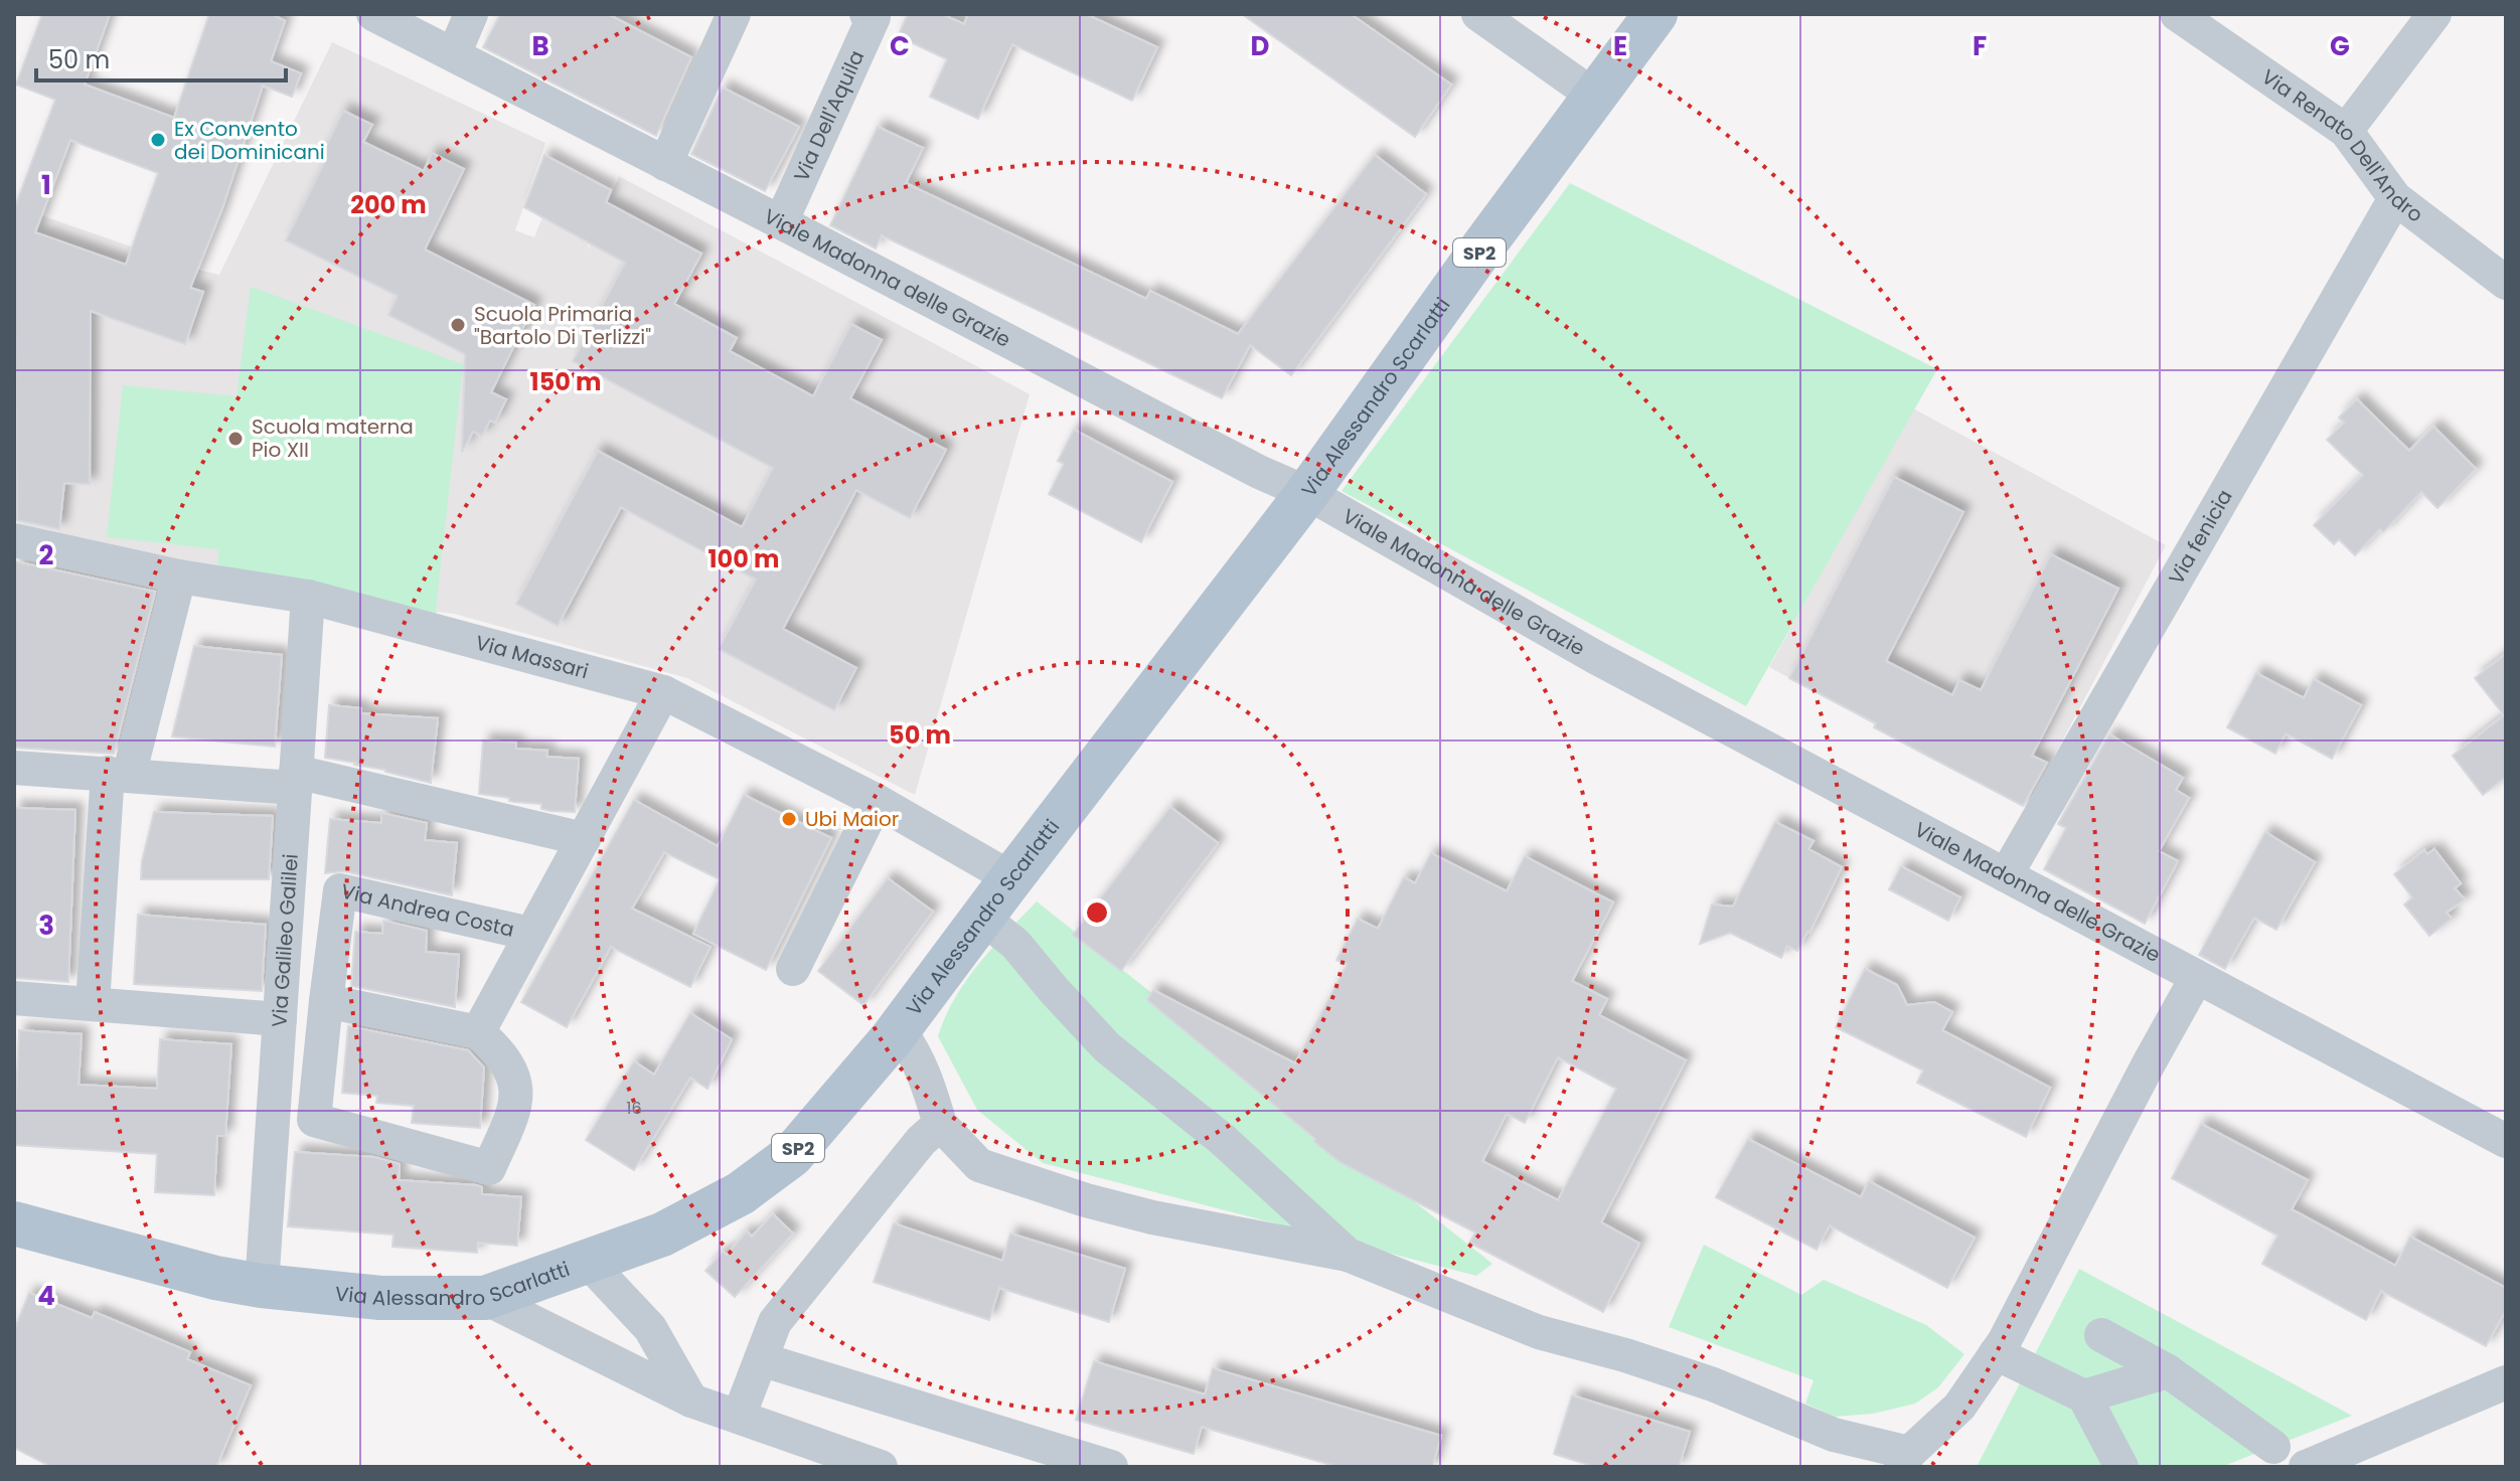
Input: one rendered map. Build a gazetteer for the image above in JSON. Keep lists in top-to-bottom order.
{
  "streets": {
    "main road": ["SP2", "Via Alessandro Scarlatti"],
    "street": [
      "Via Dell'Aquila",
      "Via Renato Dell'Andro",
      "Viale Madonna delle Grazie",
      "Via fenicia",
      "Via Massari",
      "Via Andrea Costa",
      "Via Galileo Galilei"
    ]
  },
  "crossings": [
    ["Via Dell'Aquila", "Viale Madonna delle Grazie"],
    ["Via Renato Dell'Andro", "Via fenicia"],
    ["Viale Madonna delle Grazie", "Via Alessandro Scarlatti"],
    ["Viale Madonna delle Grazie", "Via fenicia"],
    ["Via Alessandro Scarlatti", "Via Massari"],
    ["Via Alessandro Scarlatti", "Via Galileo Galilei"],
    ["Via Massari", "Via Andrea Costa"],
    ["Via Massari", "Via Galileo Galilei"]
  ],
  "places": [
    "Ex Convento dei Dominicani",
    "Scuola Primaria \"Bartolo Di Terlizzi\"",
    "Scuola materna Pio XII",
    "Ubi Maior"
  ],
  "house_numbers": ["16"],
  "scale_bar": "50 m",
  "grid": {
    "columns": [
      "B",
      "C",
      "D",
      "E",
      "F",
      "G"
    ],
    "rows": [
      "1",
      "2",
      "3",
      "4"
    ]
  },
  "rings": [
    "200 m",
    "150 m",
    "100 m",
    "50 m"
  ]
}
